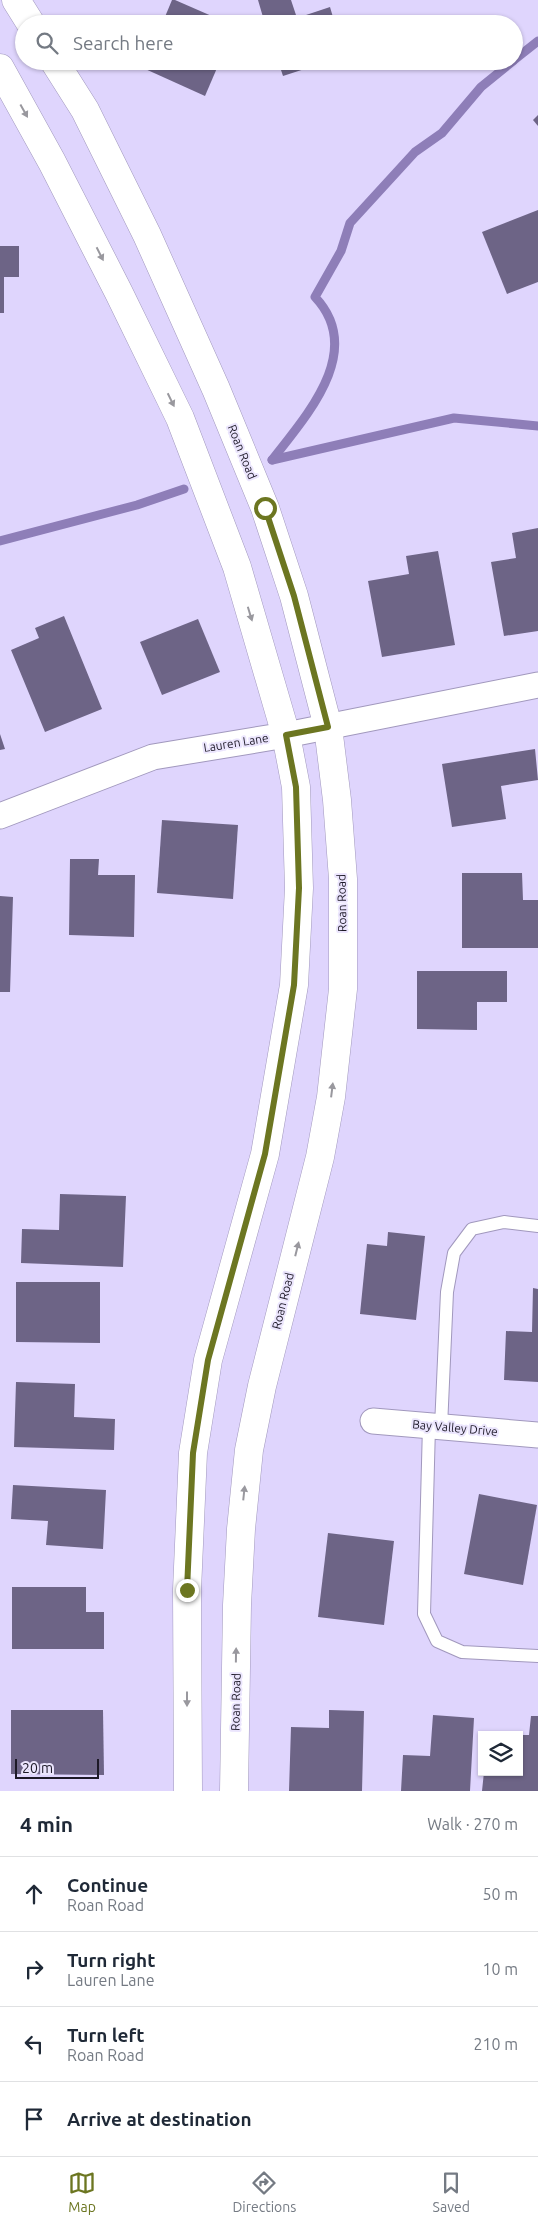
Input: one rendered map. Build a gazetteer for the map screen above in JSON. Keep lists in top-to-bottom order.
{
  "streets": {
    "street": ["Roan Road", "Lauren Lane", "Bay Valley Drive"]
  },
  "crossings": [
    ["Roan Road", "Lauren Lane"]
  ],
  "scale_bar": "20 m",
  "page": {
    "search": "Search here",
    "scale": "20 m",
    "heading": ["4 min", "Walk · 270 m"],
    "list": [
      ["Continue", "Roan Road", "50 m"],
      ["Turn right", "Lauren Lane", "10 m"],
      ["Turn left", "Roan Road", "210 m"],
      "Arrive at destination"
    ],
    "nav": ["Map", "Directions", "Saved"]
  }
}
